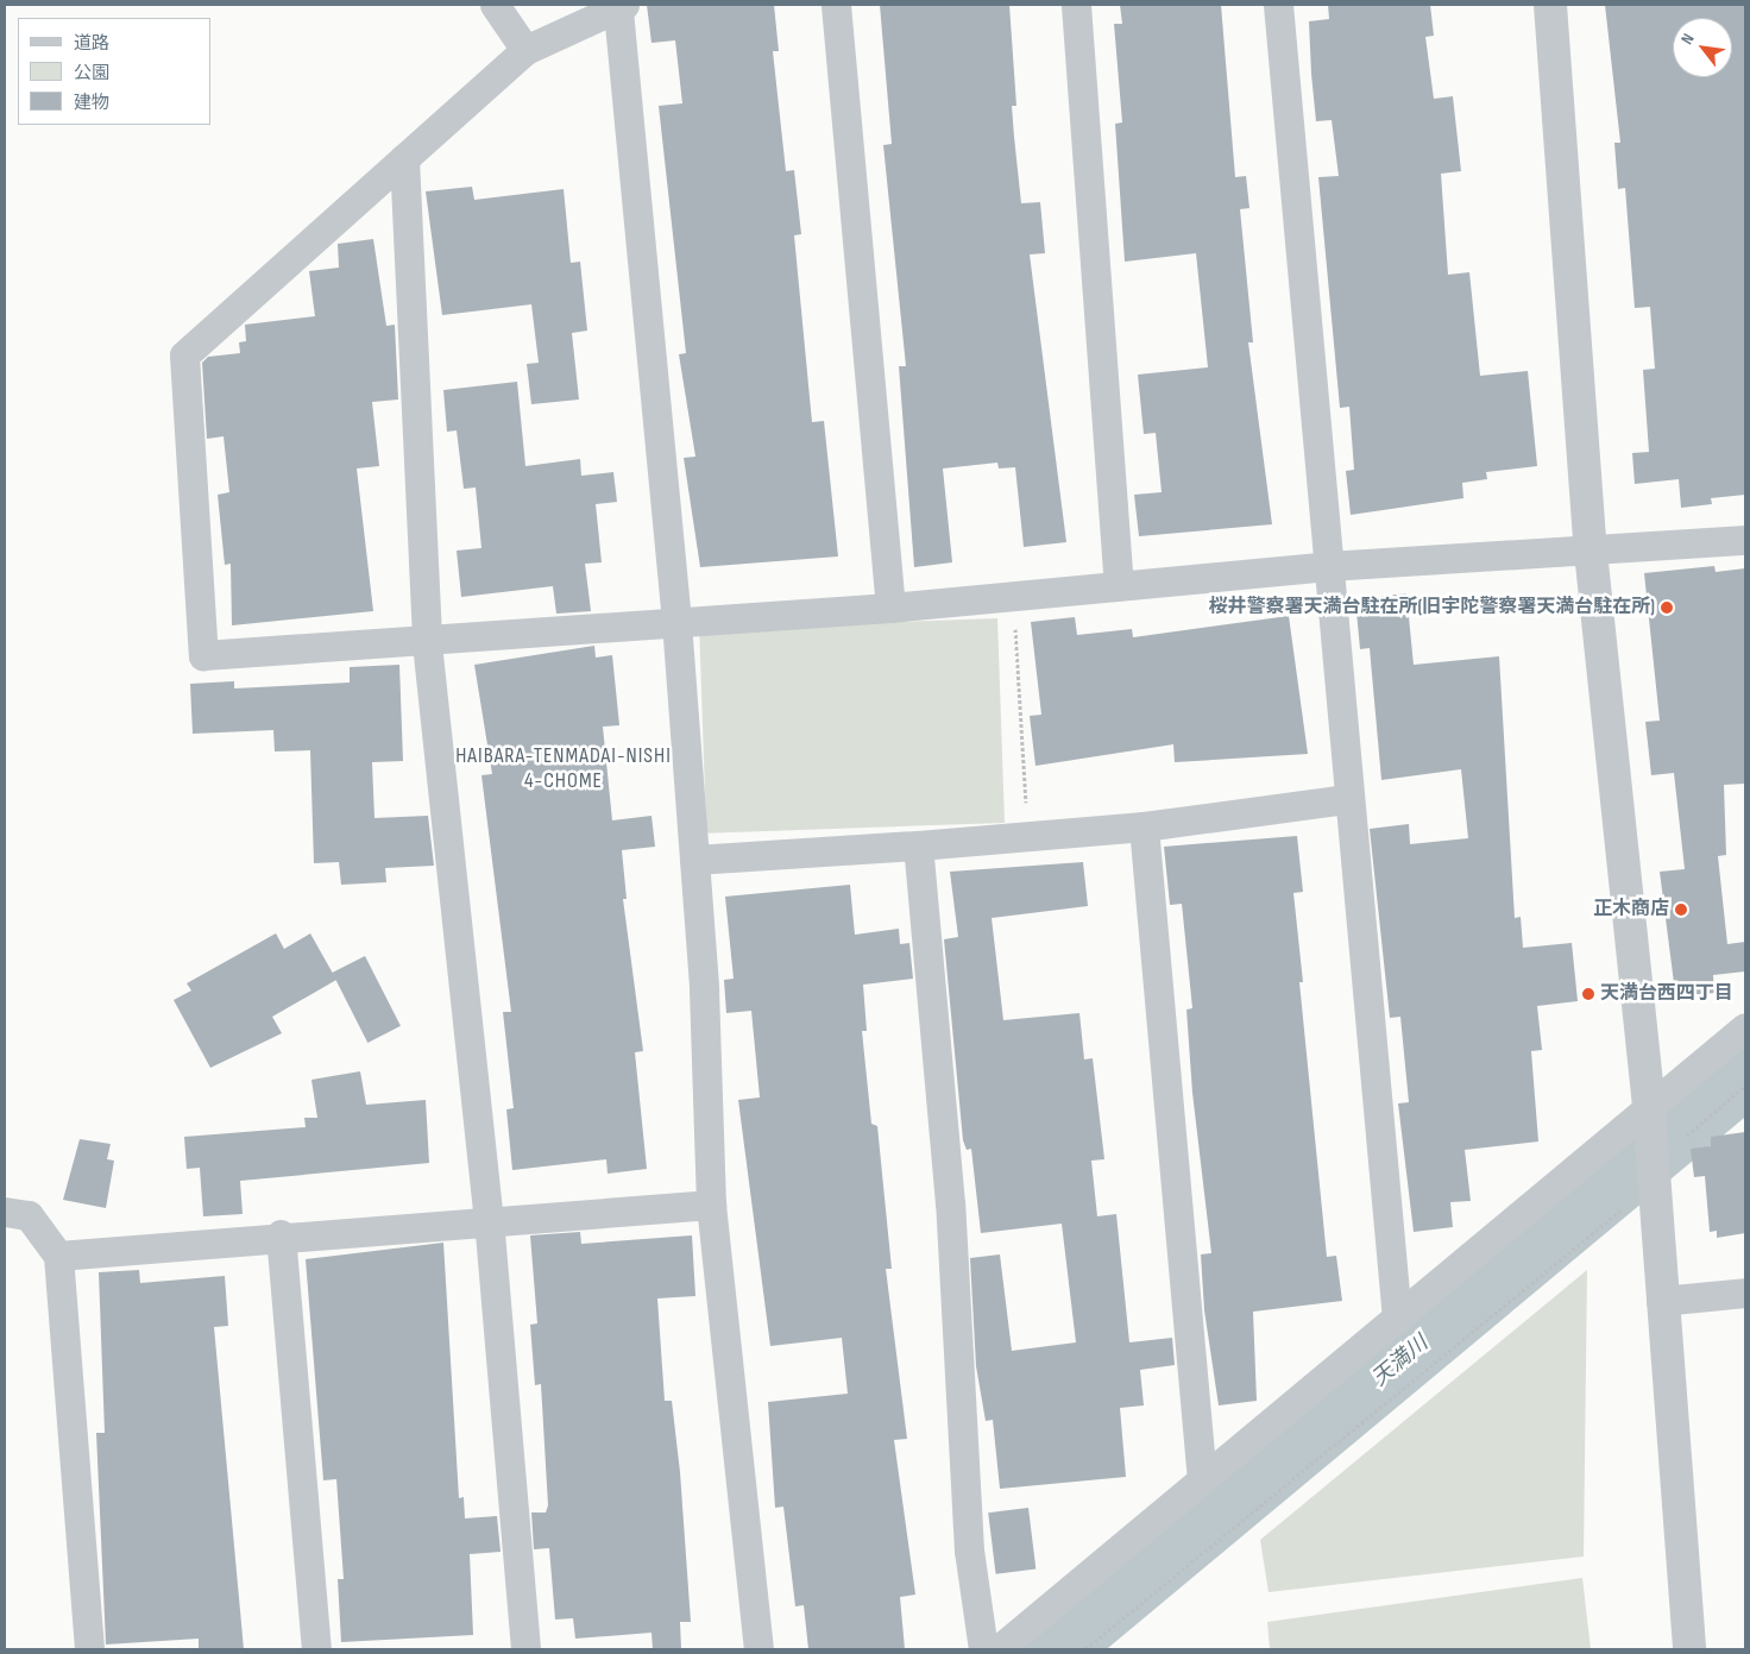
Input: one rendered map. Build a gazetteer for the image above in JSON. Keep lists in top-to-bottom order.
{
  "districts": ["HAIBARA-TENMADAI-NISHI 4-CHOME"],
  "water": ["天満川"],
  "places": ["桜井警察署天満台駐在所(旧宇陀警察署天満台駐在所)", "正木商店", "天満台西四丁目"],
  "legend": ["道路", "公園", "建物"],
  "north": "top left"
}
